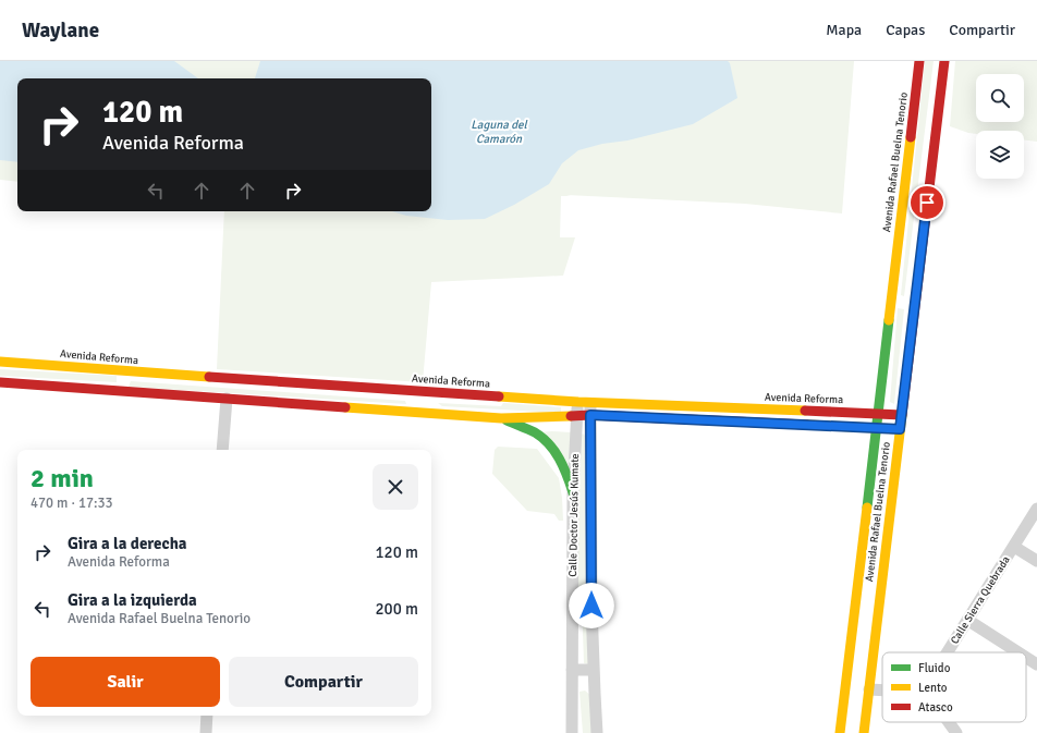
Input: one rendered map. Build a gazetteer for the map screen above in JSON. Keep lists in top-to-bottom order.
{
  "streets": {
    "main road": ["Avenida Rafael Buelna Tenorio", "Avenida Reforma"],
    "street": ["Calle Doctor Jesús Kumate", "Calle Sierra Quebrada"]
  },
  "crossings": [
    ["Avenida Rafael Buelna Tenorio", "Avenida Reforma"],
    ["Avenida Reforma", "Calle Doctor Jesús Kumate"]
  ],
  "water": ["Laguna del Camarón"],
  "legend": ["Fluido", "Lento", "Atasco"],
  "page": {
    "header": "Waylane",
    "nav": ["Mapa", "Capas", "Compartir"],
    "turn": ["120 m", "Avenida Reforma"],
    "heading": ["2 min", "470 m · 17:33"],
    "list": [
      {
        "name": "Gira a la derecha",
        "note": "Avenida Reforma",
        "value": "120 m"
      },
      {
        "name": "Gira a la izquierda",
        "note": "Avenida Rafael Buelna Tenorio",
        "value": "200 m"
      }
    ],
    "buttons": ["Salir", "Compartir"]
  }
}
